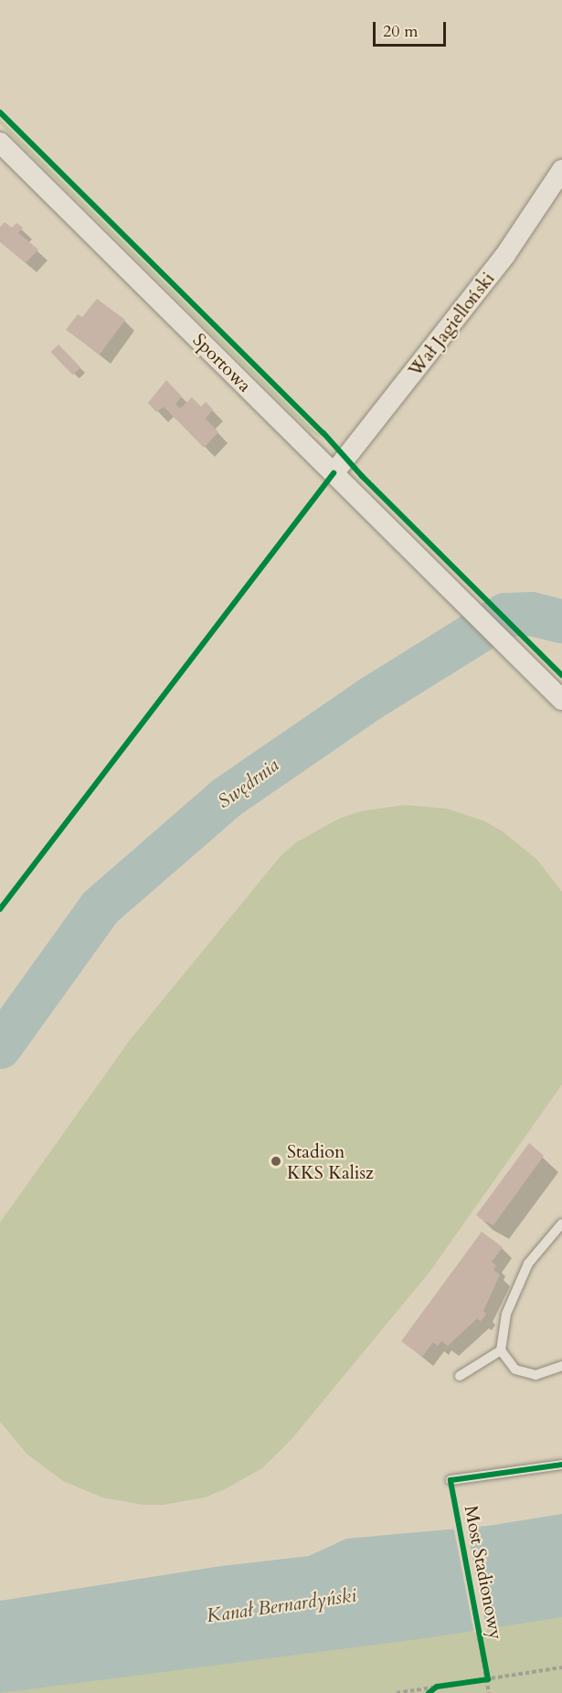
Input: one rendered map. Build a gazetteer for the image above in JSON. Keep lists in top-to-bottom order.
{
  "streets": {
    "street": ["Wał Jagielloński", "Sportowa"],
    "cycle path": ["Most Stadionowy"]
  },
  "crossings": [
    ["Wał Jagielloński", "Sportowa"]
  ],
  "water": ["Swędrnia", "Kanał Bernardyński"],
  "places": ["Stadion KKS Kalisz"],
  "scale_bar": "20 m"
}
